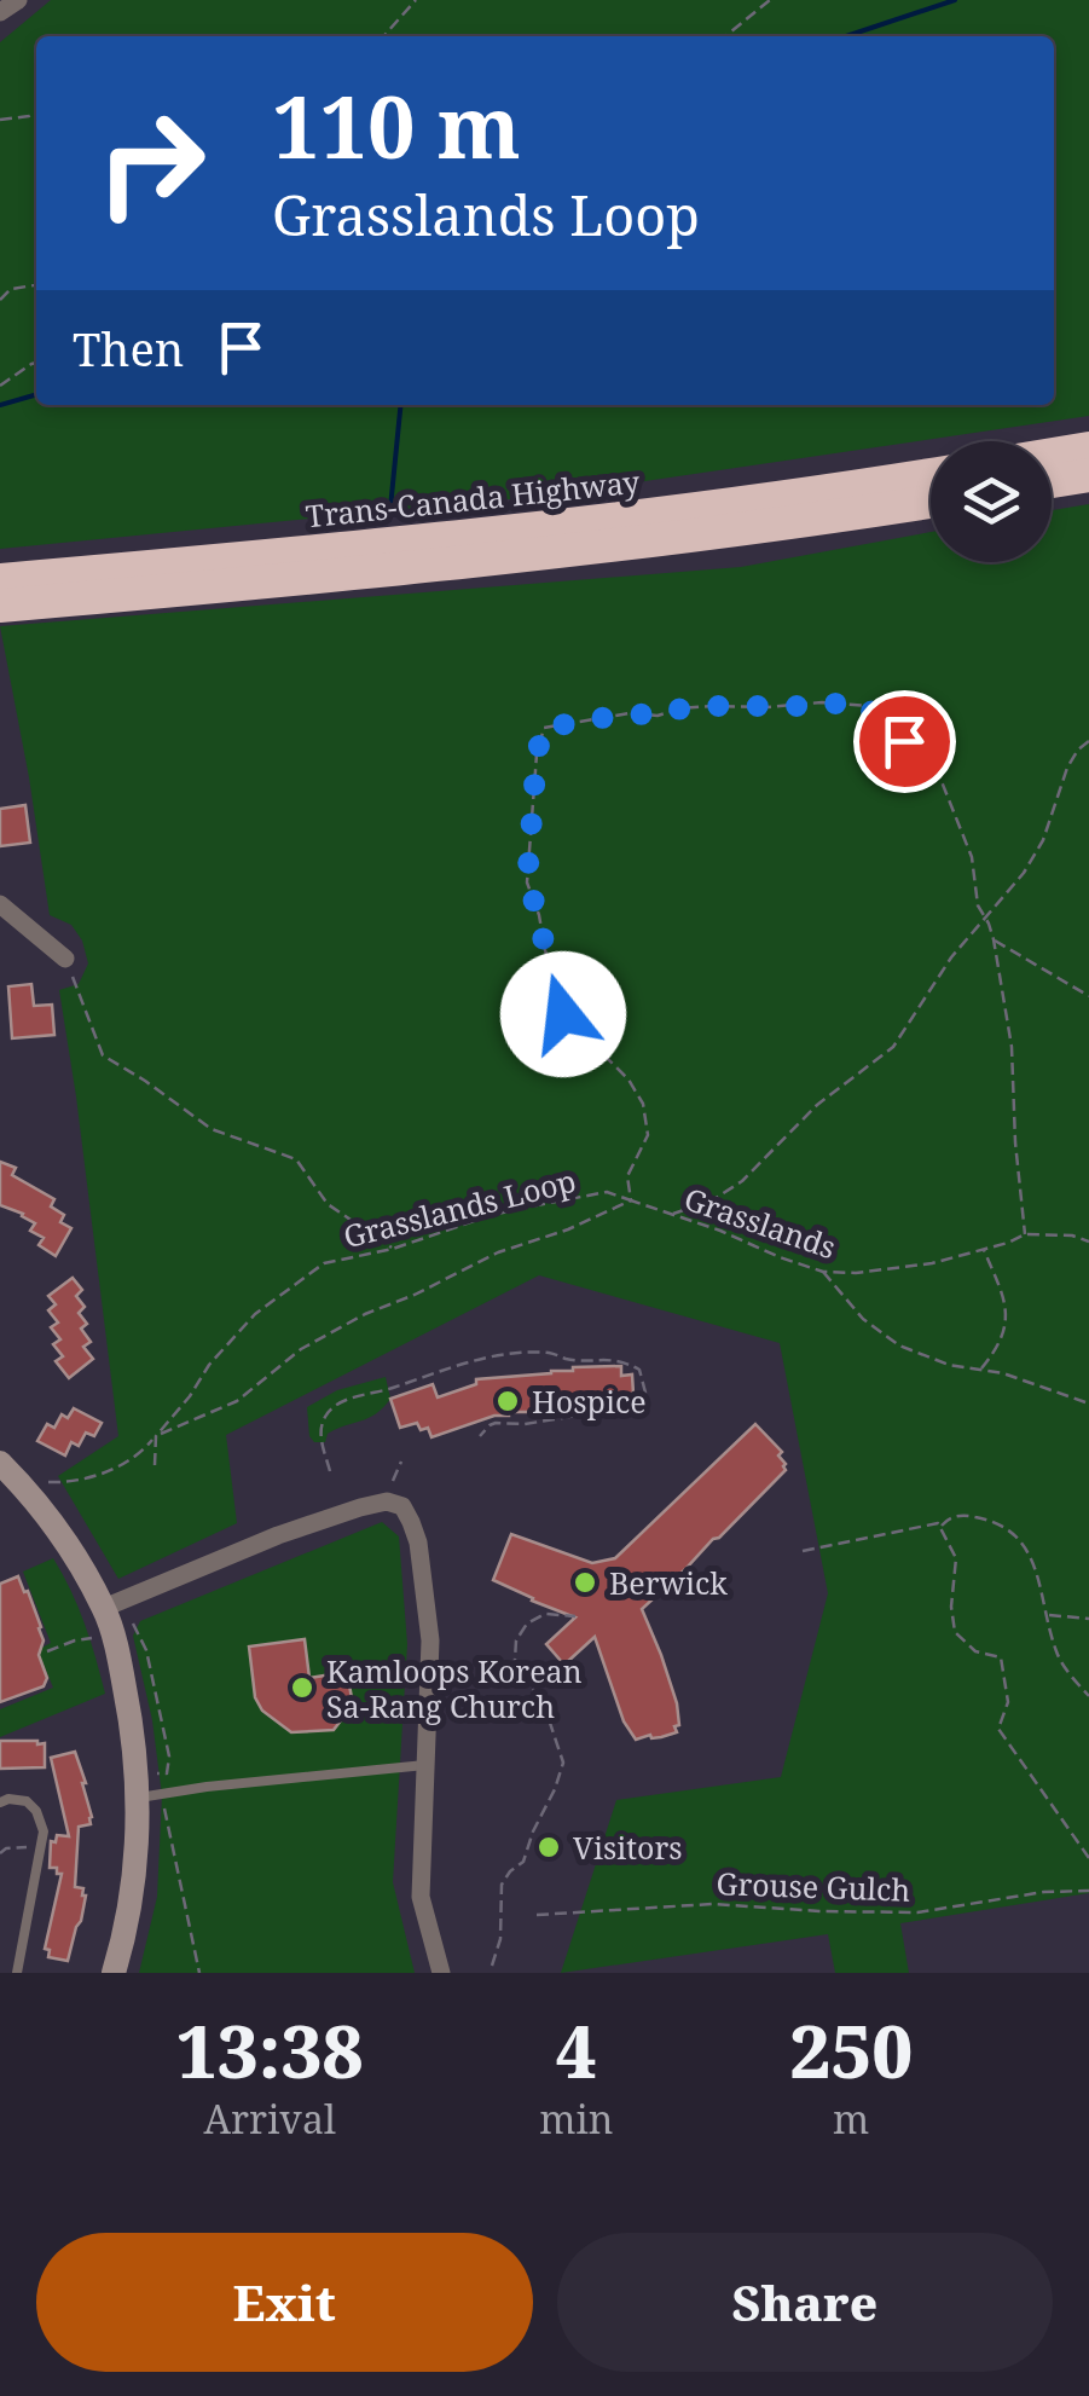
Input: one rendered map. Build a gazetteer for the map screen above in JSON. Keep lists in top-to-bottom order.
{
  "streets": {
    "highway": ["Trans-Canada Highway"],
    "path": ["Grasslands Loop", "Grasslands", "Grouse Gulch"]
  },
  "crossings": [
    ["Grasslands Loop", "Grasslands"]
  ],
  "places": [
    "Hospice",
    "Berwick",
    "Kamloops Korean Sa-Rang Church",
    "Visitors"
  ],
  "page": {
    "turn": ["110 m", "Grasslands Loop"],
    "then": "Then",
    "eta": [
      "13:38",
      "Arrival",
      "4",
      "min",
      "250",
      "m"
    ],
    "buttons": ["Exit", "Share"]
  }
}
